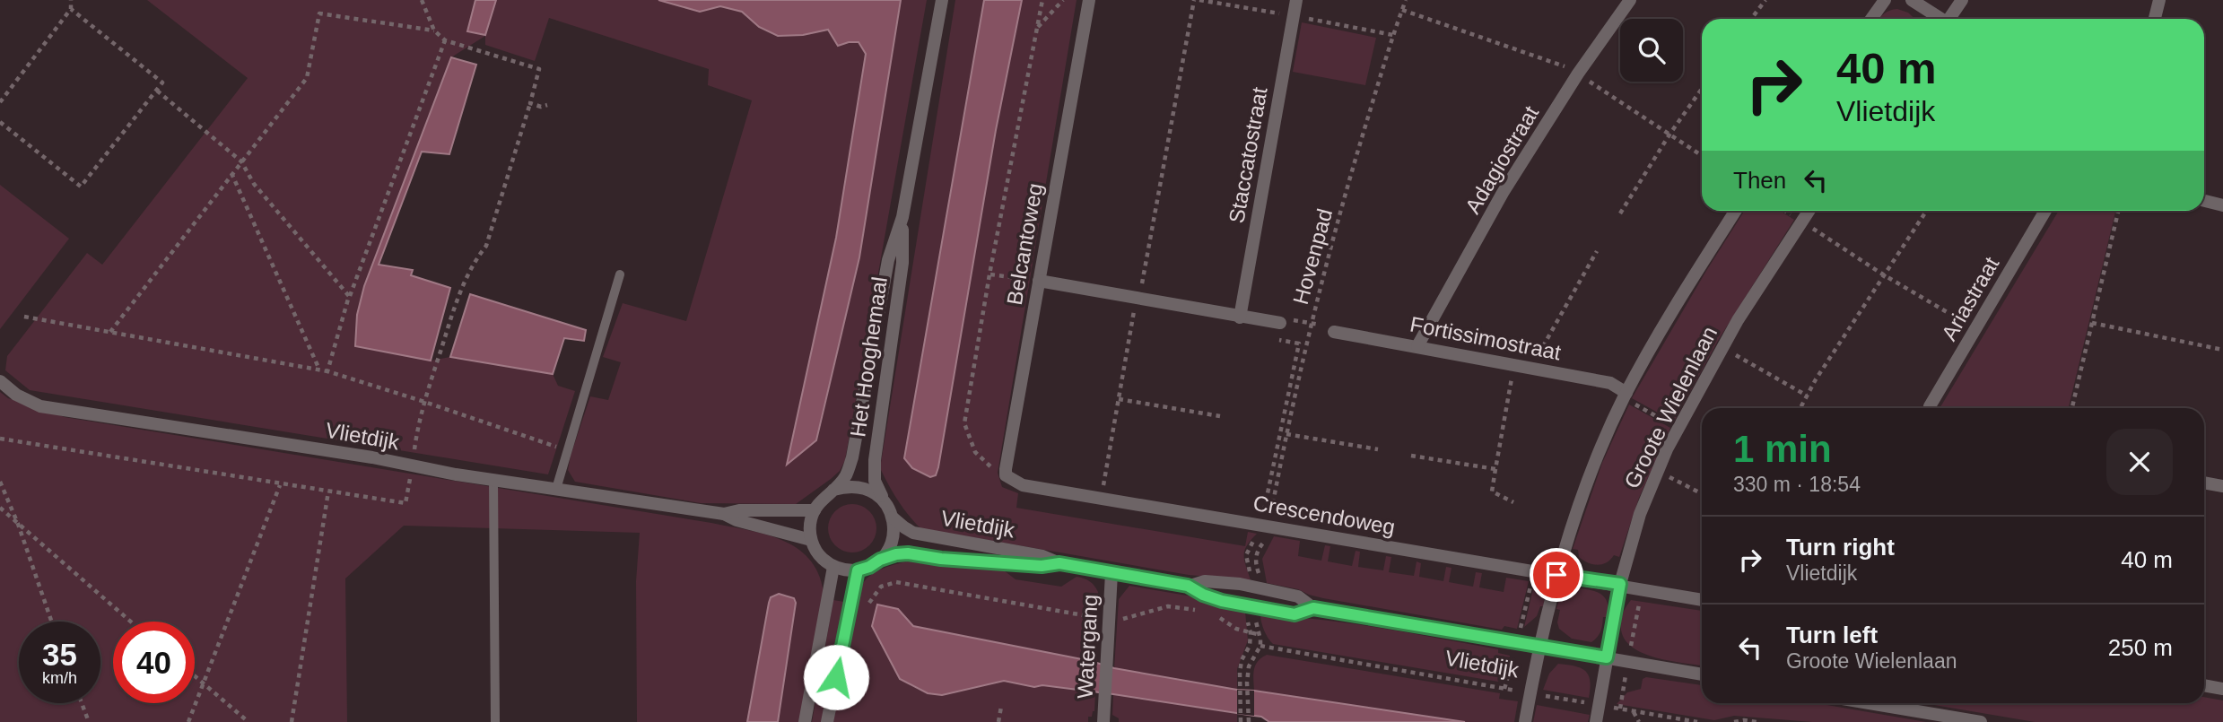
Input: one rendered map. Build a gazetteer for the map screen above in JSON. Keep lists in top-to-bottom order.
{
  "streets": {
    "street": [
      "Staccatostraat",
      "Adagiostraat",
      "Belcantoweg",
      "Ariastraat",
      "Fortissimostraat",
      "Het Hooghemaal",
      "Groote Wielenlaan",
      "Vlietdijk",
      "Crescendoweg",
      "Watergang"
    ],
    "path": ["Hovenpad"]
  },
  "crossings": [
    ["Adagiostraat", "Fortissimostraat"],
    ["Belcantoweg", "Crescendoweg"],
    ["Hovenpad", "Crescendoweg"],
    ["Fortissimostraat", "Groote Wielenlaan"],
    ["Het Hooghemaal", "Vlietdijk"],
    ["Groote Wielenlaan", "Vlietdijk"],
    ["Groote Wielenlaan", "Crescendoweg"],
    ["Vlietdijk", "Watergang"]
  ],
  "page": {
    "turn": ["40 m", "Vlietdijk"],
    "then": "Then",
    "heading": ["1 min", "330 m · 18:54"],
    "list": [
      {
        "name": "Turn right",
        "note": "Vlietdijk",
        "value": "40 m"
      },
      {
        "name": "Turn left",
        "note": "Groote Wielenlaan",
        "value": "250 m"
      }
    ],
    "speed": "35 km/h",
    "limit": "40"
  }
}
